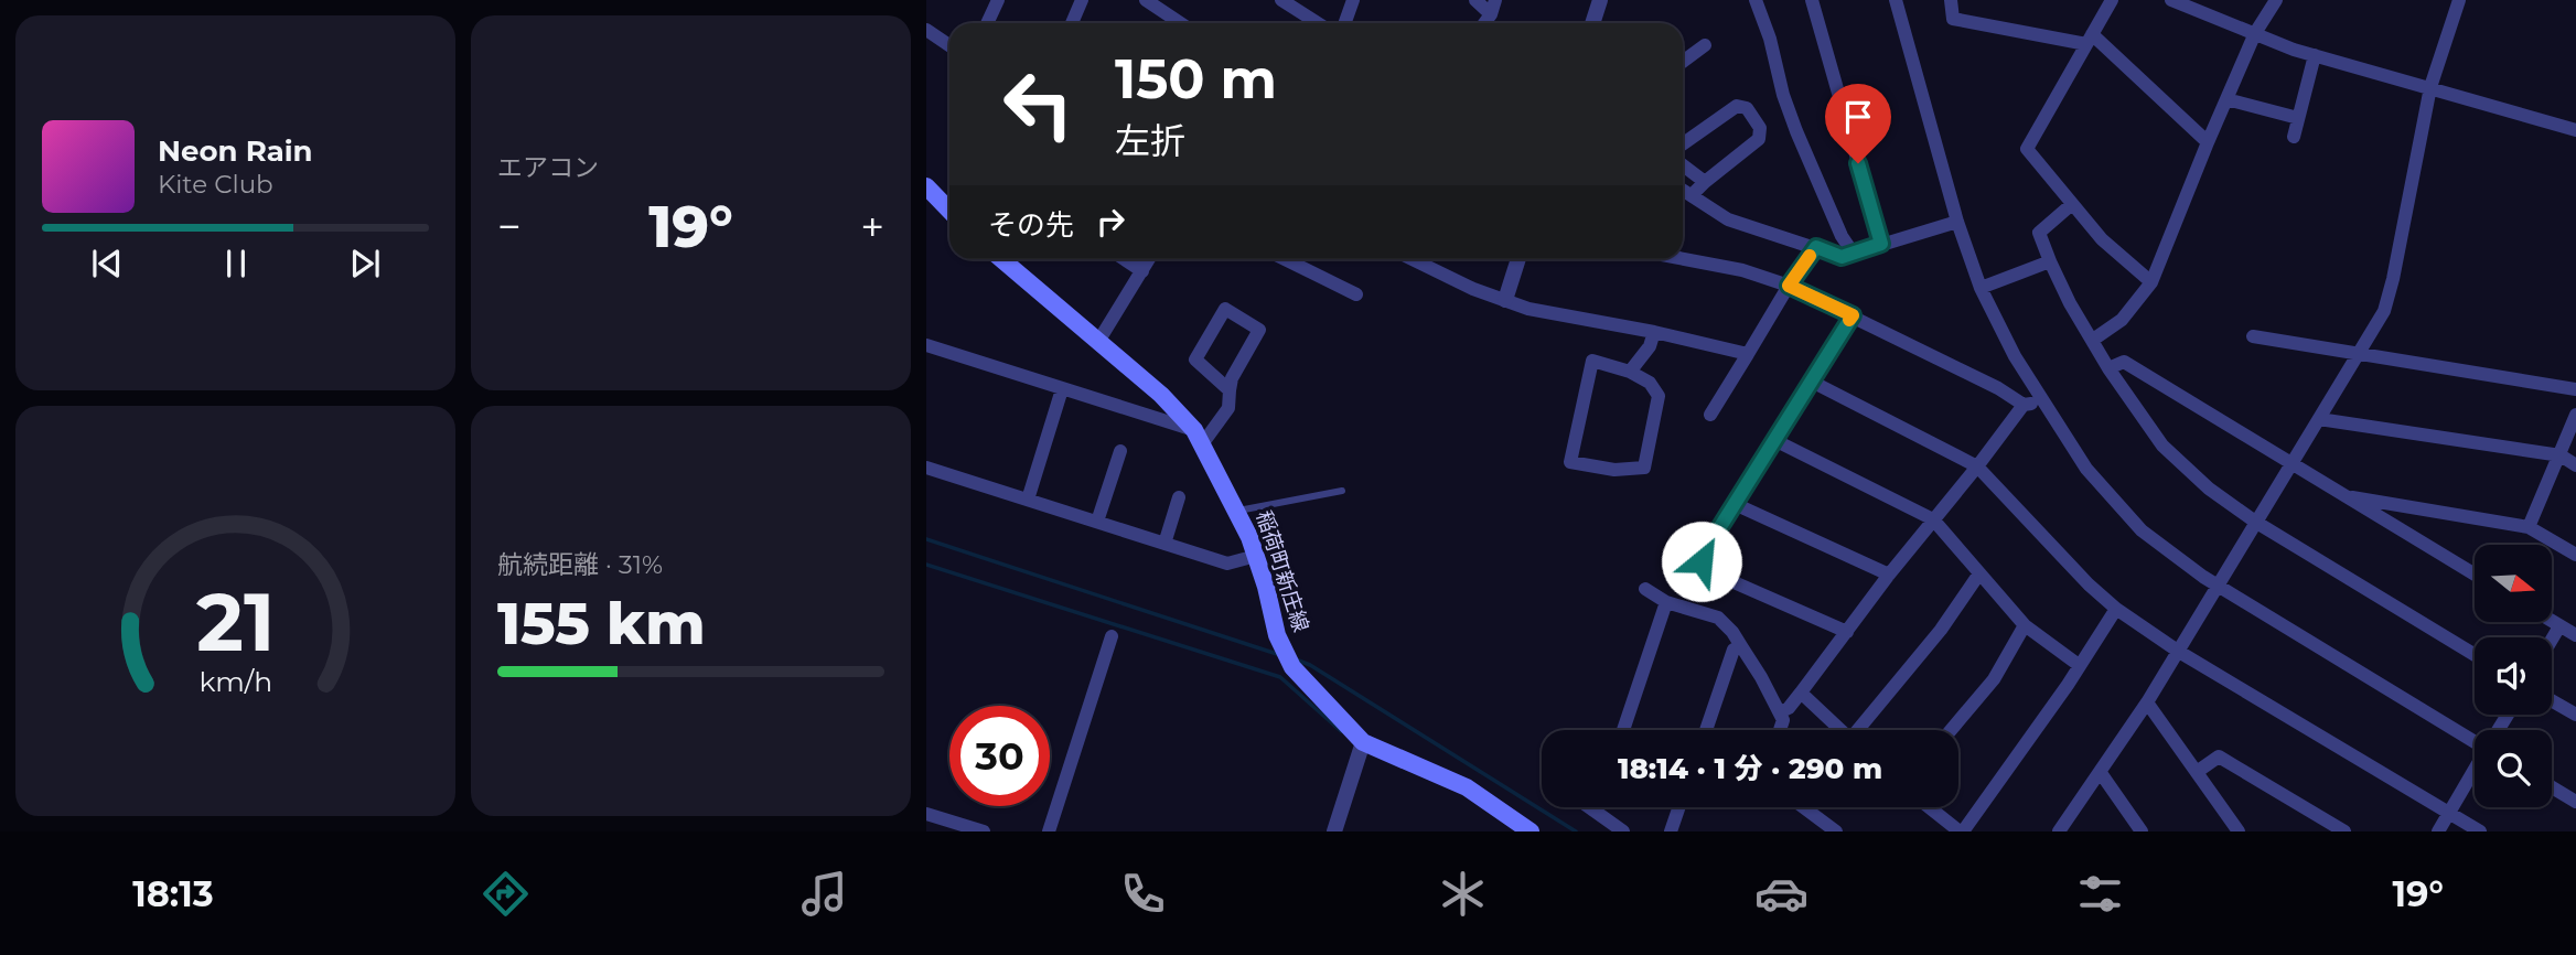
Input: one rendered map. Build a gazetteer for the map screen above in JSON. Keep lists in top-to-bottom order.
{
  "streets": {
    "main road": ["稲荷町新庄線"]
  },
  "north": "right",
  "page": {
    "tile": [
      "エアコン",
      ["航続距離 · 31%", "155 km"]
    ],
    "turn": ["150 m", "左折"],
    "song": ["Neon Rain", "Kite Club"],
    "then": "その先",
    "heat": ["−", "19°", "+"],
    "limit": "30",
    "trip": "18:14 · 1 分 · 290 m",
    "tabs": ["18:13", "19°"],
    "gauge": ["21", "km/h"]
  }
}
